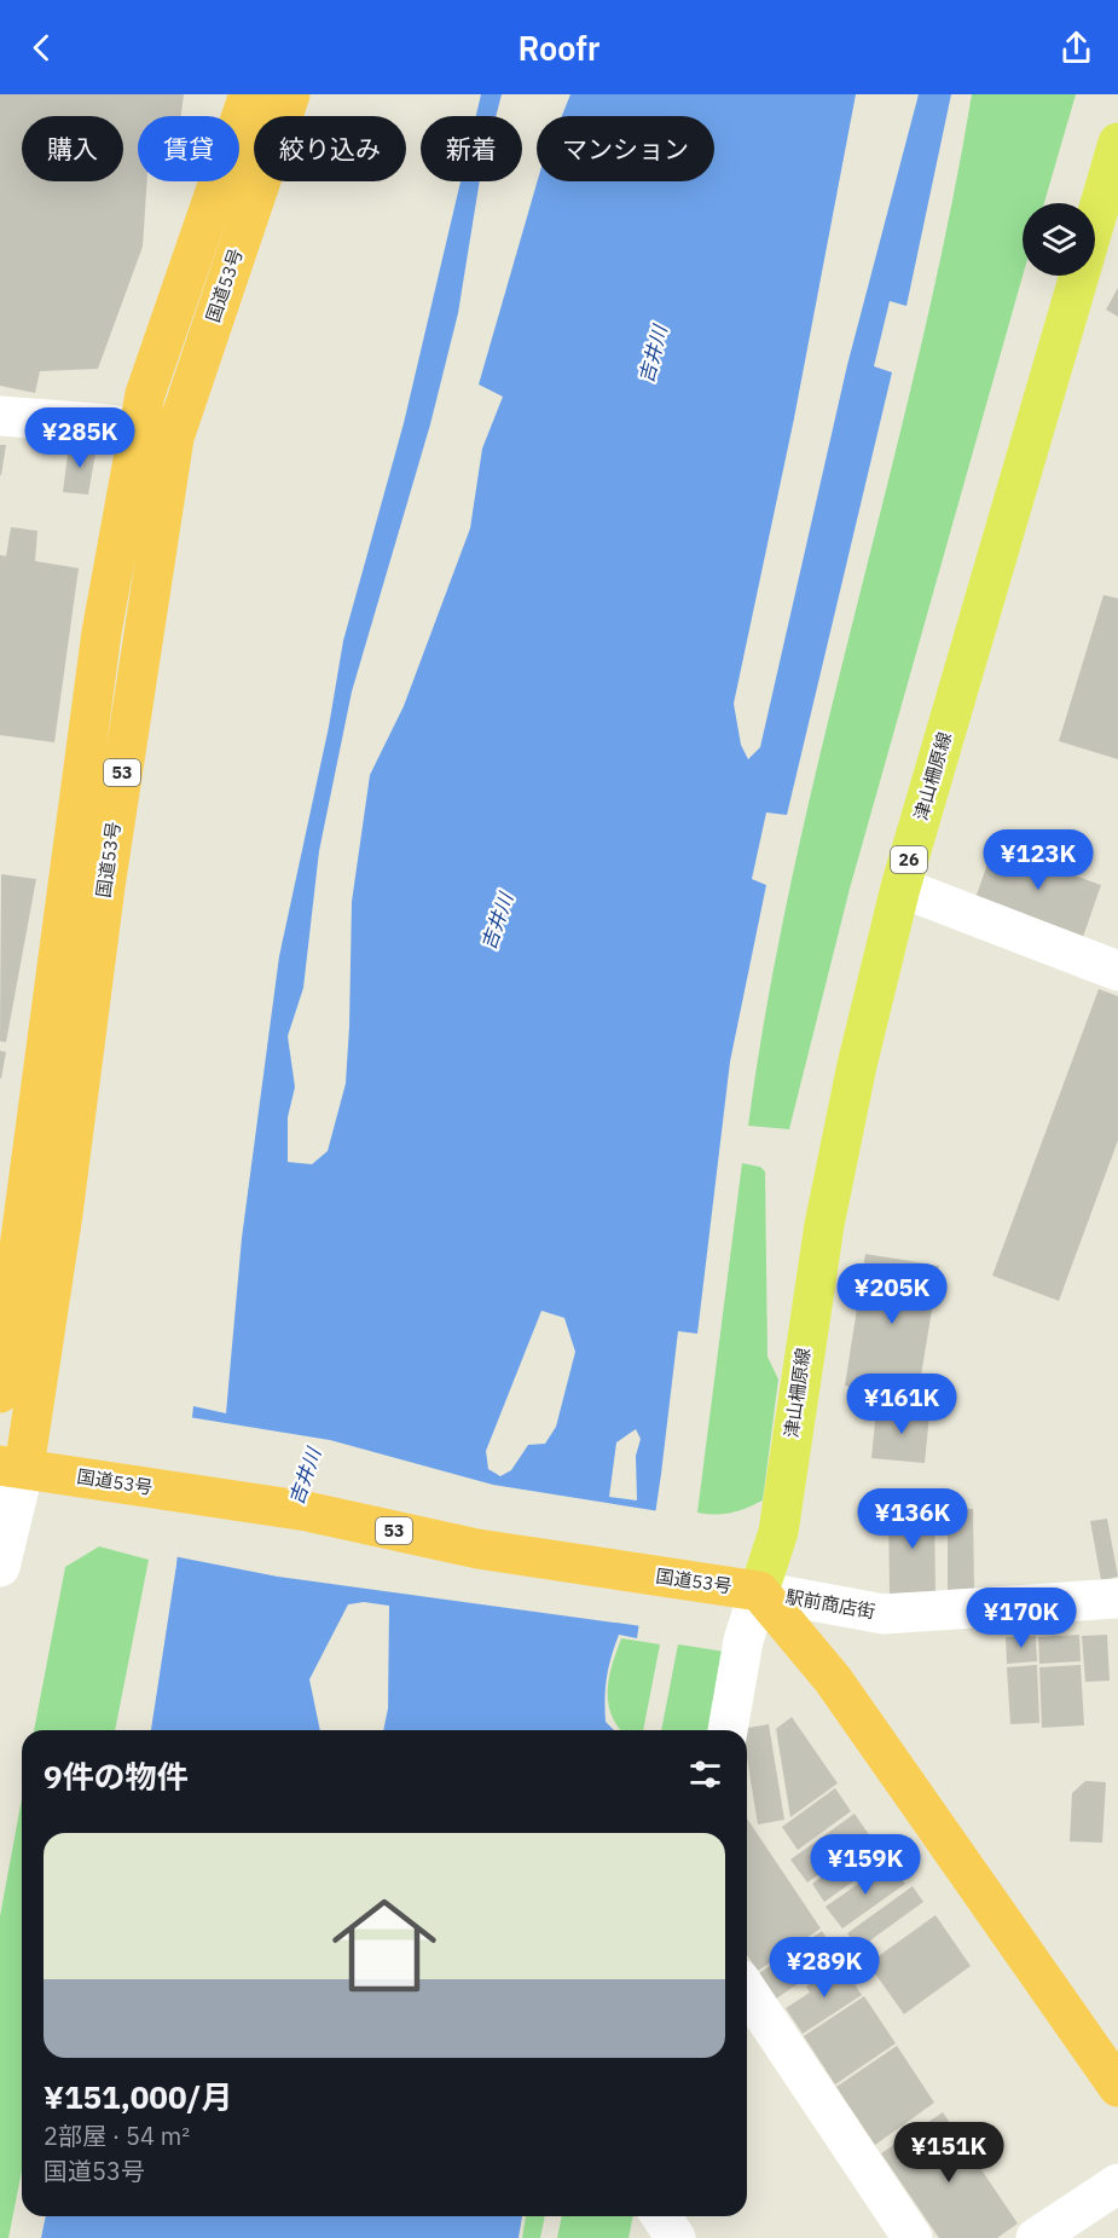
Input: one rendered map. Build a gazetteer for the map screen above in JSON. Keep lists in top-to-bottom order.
{
  "streets": {
    "highway": ["国道53号", "53"],
    "main road": ["津山柵原線", "26"],
    "street": ["駅前商店街"]
  },
  "crossings": [
    ["国道53号", "津山柵原線"],
    ["国道53号", "駅前商店街"],
    ["津山柵原線", "駅前商店街"]
  ],
  "water": ["吉井川"],
  "page": {
    "header": "Roofr",
    "chip": [
      "購入",
      "賃貸",
      "絞り込み",
      "新着",
      "マンション"
    ],
    "price": [
      "¥285K",
      "¥123K",
      "¥205K",
      "¥161K",
      "¥136K",
      "¥170K",
      "¥159K",
      "¥289K",
      "¥151K"
    ],
    "heading": "9件の物件",
    "list": [
      {
        "name": "¥151,000/月",
        "note": "2部屋 · 54 m² · 国道53号"
      }
    ]
  }
}
